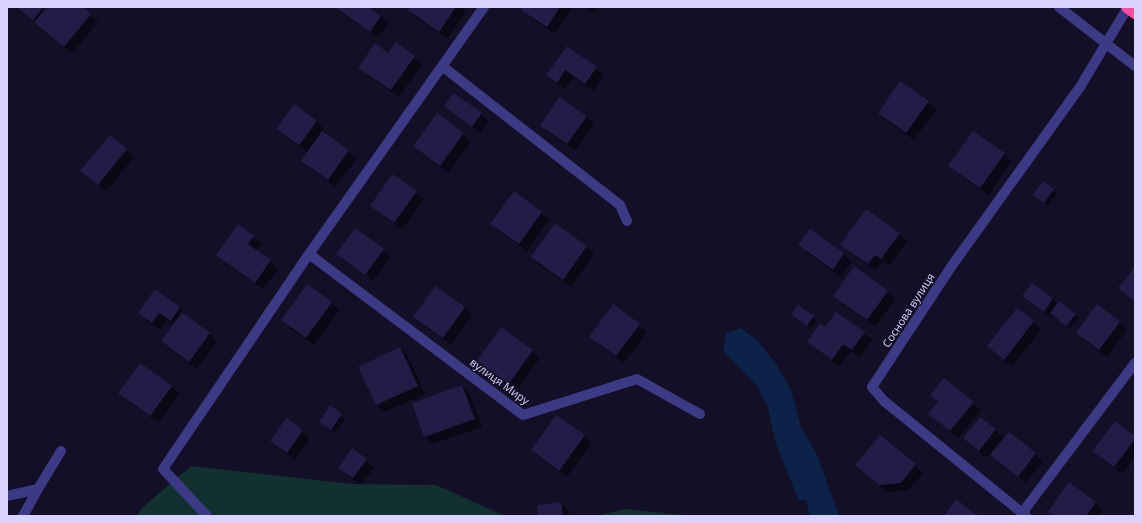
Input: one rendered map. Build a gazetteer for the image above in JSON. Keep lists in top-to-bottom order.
{
  "streets": {
    "street": ["Соснова вулиця", "вулиця Миру"]
  }
}
